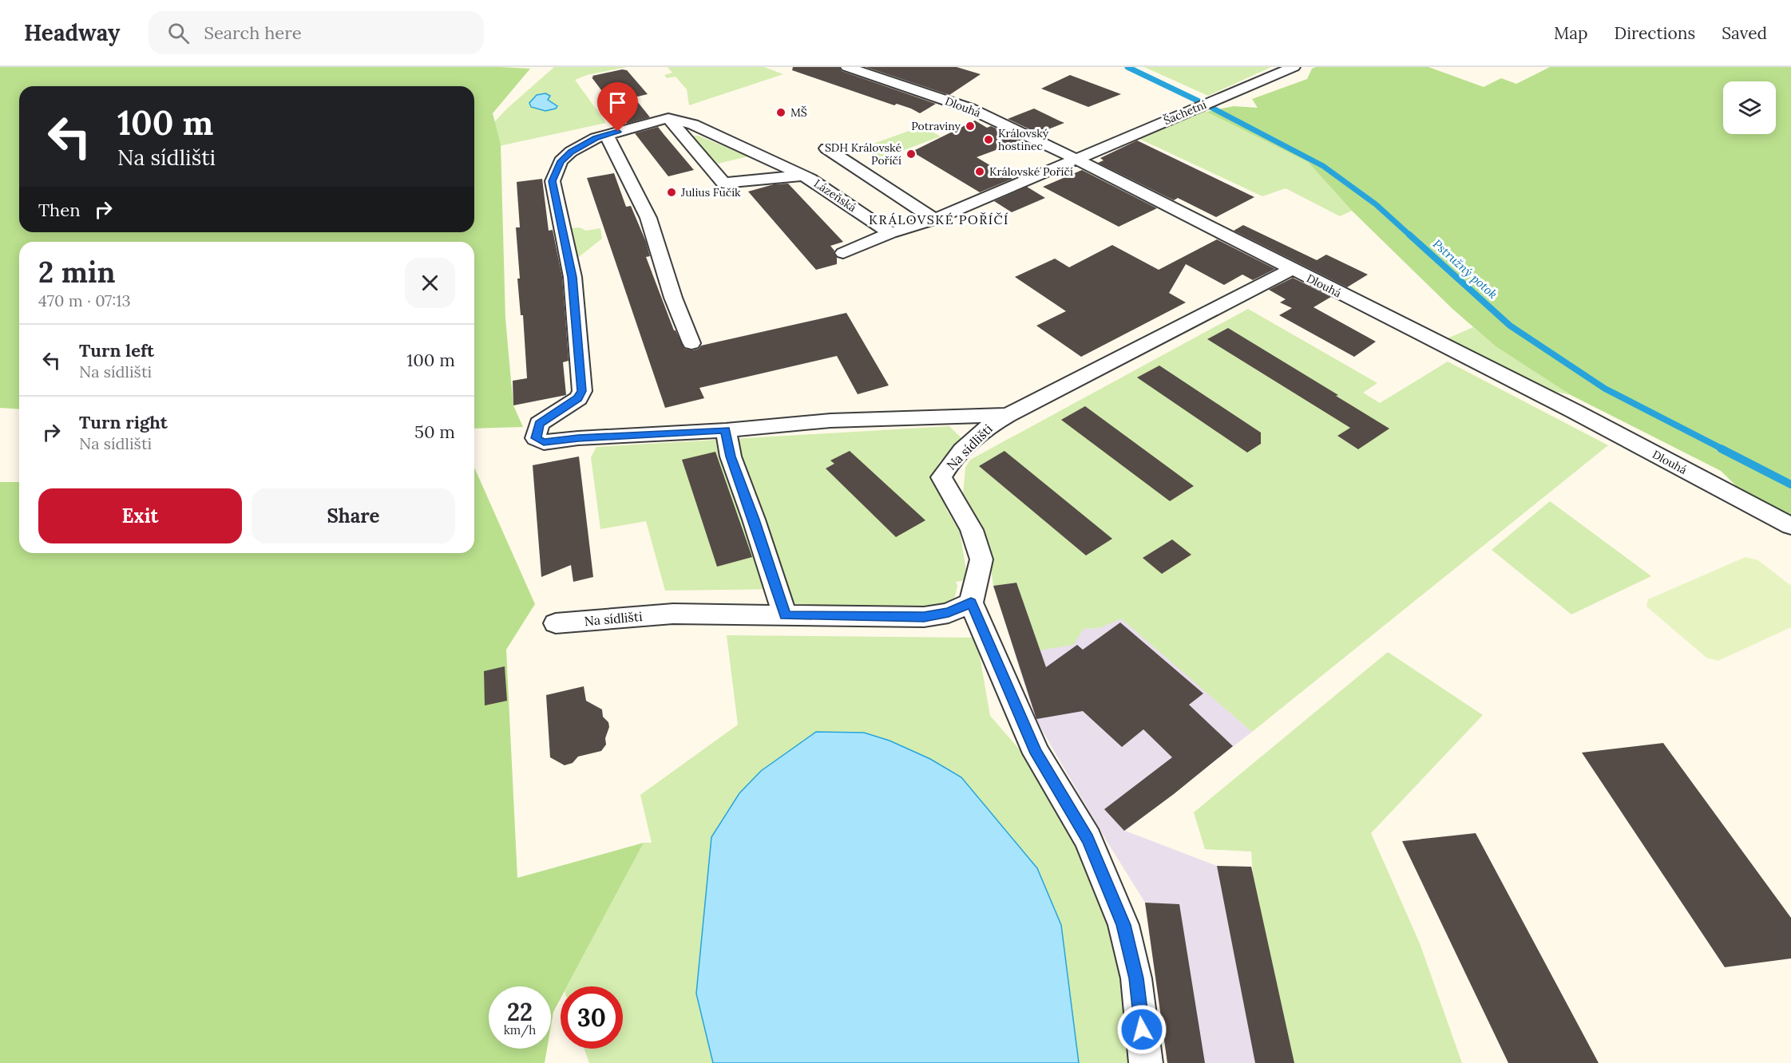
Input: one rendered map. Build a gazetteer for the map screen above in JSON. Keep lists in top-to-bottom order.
{
  "streets": {
    "street": [
      "Dlouhá",
      "Šachetní",
      "Lázeňská",
      "Na sídlišti"
    ]
  },
  "crossings": [
    ["Dlouhá", "Šachetní"],
    ["Dlouhá", "Na sídlišti"]
  ],
  "districts": ["KRÁLOVSKÉ POŘÍČÍ"],
  "water": ["Pstružný potok"],
  "places": [
    "MŠ",
    "Potraviny",
    "Královský hostinec",
    "SDH Královské Poříčí",
    "Královské Poříčí",
    "Julius Fučík"
  ],
  "page": {
    "header": "Headway",
    "search": "Search here",
    "nav": ["Map", "Directions", "Saved"],
    "turn": ["100 m", "Na sídlišti"],
    "then": "Then",
    "heading": ["2 min", "470 m · 07:13"],
    "list": [
      {
        "name": "Turn left",
        "note": "Na sídlišti",
        "value": "100 m"
      },
      {
        "name": "Turn right",
        "note": "Na sídlišti",
        "value": "50 m"
      }
    ],
    "buttons": ["Exit", "Share"],
    "speed": "22 km/h",
    "limit": "30"
  }
}
